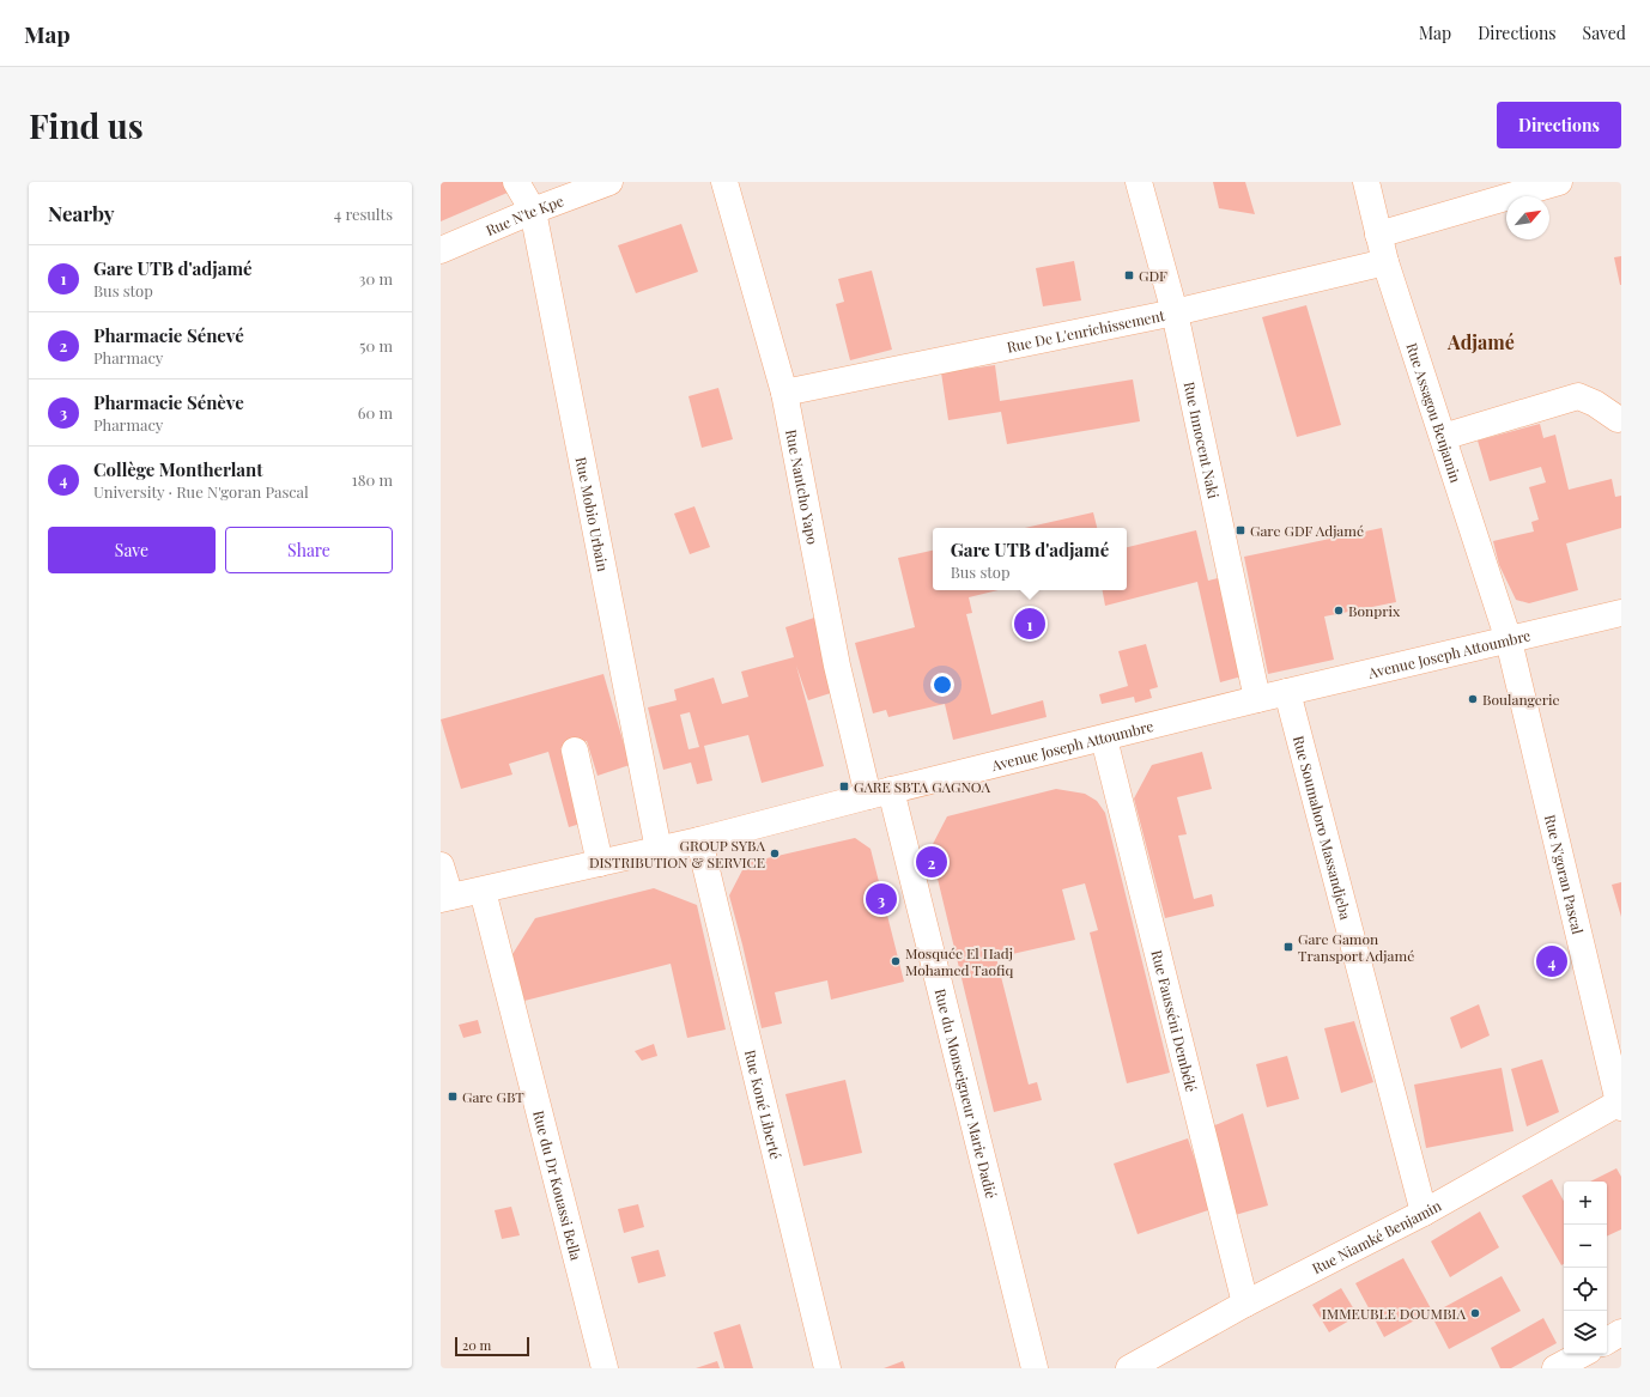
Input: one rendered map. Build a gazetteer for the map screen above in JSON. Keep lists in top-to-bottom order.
{
  "streets": {
    "street": [
      "Rue N'te Kpe",
      "Rue De L'enrichissement",
      "Rue Assagou Benjamin",
      "Rue Innocent Naki",
      "Rue Nantcho Yapo",
      "Rue Mobio Urbain",
      "Avenue Joseph Attoumbre",
      "Rue Soumahoro Massandjeba",
      "Rue N'goran Pascal",
      "Rue Fausséni Dembélé",
      "Rue du Monseigneur Marie Dadié",
      "Rue Koné Liberté",
      "Rue du Dr Kouassi Bella",
      "Rue Niamké Benjamin"
    ]
  },
  "crossings": [
    ["Rue N'te Kpe", "Rue Mobio Urbain"],
    ["Rue De L'enrichissement", "Rue Assagou Benjamin"],
    ["Rue De L'enrichissement", "Rue Innocent Naki"],
    ["Rue De L'enrichissement", "Rue Nantcho Yapo"],
    ["Rue Assagou Benjamin", "Avenue Joseph Attoumbre"],
    ["Rue Assagou Benjamin", "Rue N'goran Pascal"],
    ["Rue Innocent Naki", "Avenue Joseph Attoumbre"],
    ["Rue Nantcho Yapo", "Avenue Joseph Attoumbre"],
    ["Rue Nantcho Yapo", "Rue du Monseigneur Marie Dadié"],
    ["Rue Mobio Urbain", "Avenue Joseph Attoumbre"],
    ["Avenue Joseph Attoumbre", "Rue Soumahoro Massandjeba"],
    ["Avenue Joseph Attoumbre", "Rue N'goran Pascal"],
    ["Avenue Joseph Attoumbre", "Rue Fausséni Dembélé"],
    ["Avenue Joseph Attoumbre", "Rue du Monseigneur Marie Dadié"],
    ["Avenue Joseph Attoumbre", "Rue Koné Liberté"],
    ["Avenue Joseph Attoumbre", "Rue du Dr Kouassi Bella"],
    ["Rue Soumahoro Massandjeba", "Rue Niamké Benjamin"],
    ["Rue N'goran Pascal", "Rue Niamké Benjamin"],
    ["Rue Fausséni Dembélé", "Rue Niamké Benjamin"]
  ],
  "districts": ["Adjamé"],
  "places": {
    "transit": [
      "GDF",
      "Gare GDF Adjamé",
      "GARE SBTA GAGNOA",
      "Gare Gamon Transport Adjamé",
      "Gare GBT"
    ],
    "other": [
      "Bonprix",
      "Boulangerie",
      "GROUP SYBA DISTRIBUTION & SERVICE",
      "Mosquée El Hadj Mohamed Taofiq",
      "IMMEUBLE DOUMBIA"
    ]
  },
  "scale_bar": "20 m",
  "north": "top right",
  "page": {
    "header": "Map",
    "nav": ["Map", "Directions", "Saved"],
    "buttons": [
      "Directions",
      ["Save", "Share"]
    ],
    "title": "Find us",
    "heading": ["Nearby", "4 results"],
    "list": [
      {
        "mark": "1",
        "name": "Gare UTB d'adjamé",
        "note": "Bus stop",
        "value": "30 m"
      },
      {
        "mark": "2",
        "name": "Pharmacie Sénevé",
        "note": "Pharmacy",
        "value": "50 m"
      },
      {
        "mark": "3",
        "name": "Pharmacie Sénève",
        "note": "Pharmacy",
        "value": "60 m"
      },
      {
        "mark": "4",
        "name": "Collège Montherlant",
        "note": "University · Rue N'goran Pascal",
        "value": "180 m"
      }
    ],
    "popup": ["Gare UTB d'adjamé", "Bus stop"],
    "pins": [
      "1",
      "2",
      "3",
      "4"
    ],
    "map_buttons": ["+", "−"],
    "scale": "20 m"
  }
}
